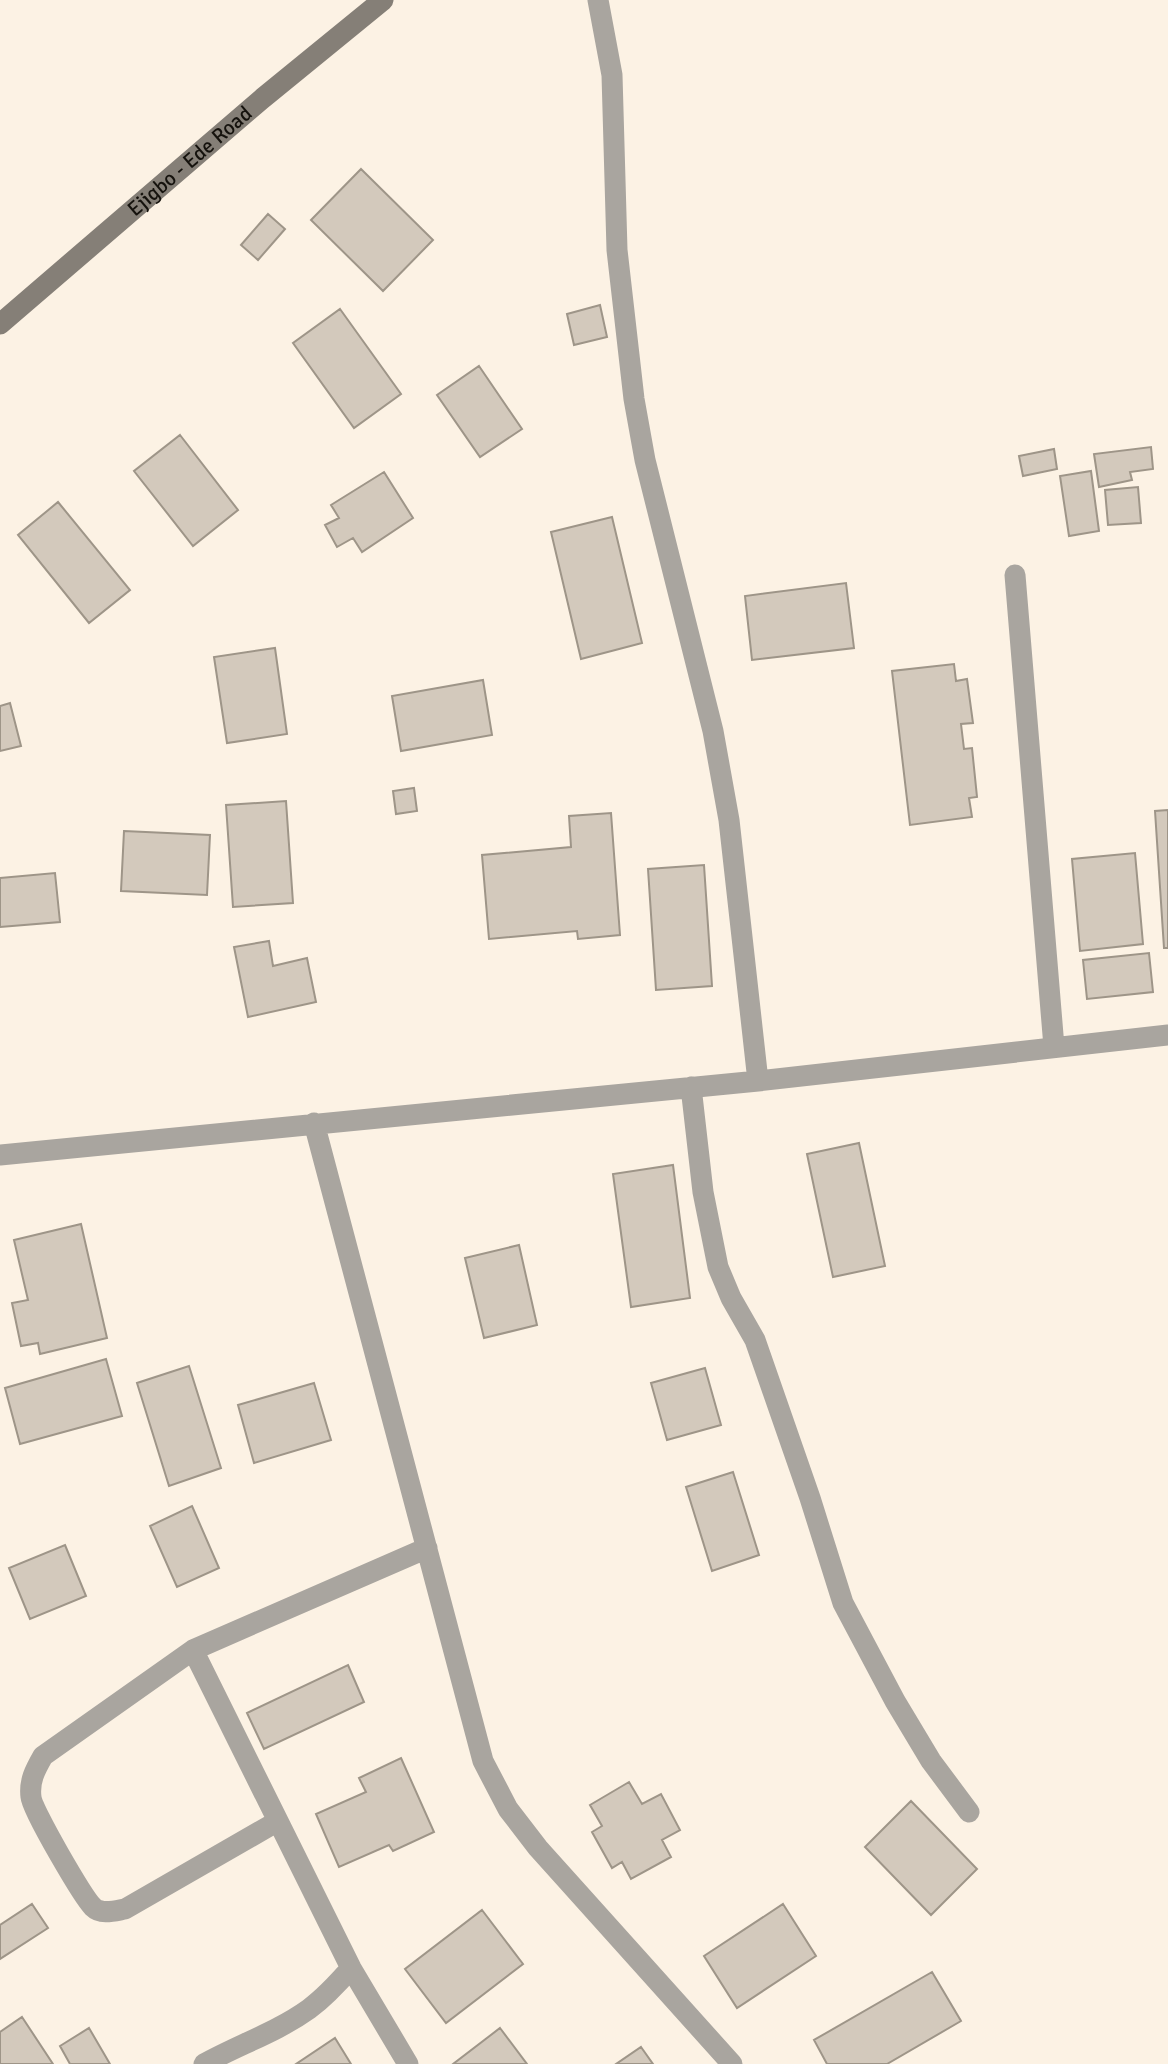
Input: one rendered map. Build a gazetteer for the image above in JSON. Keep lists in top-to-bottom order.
{
  "streets": {
    "main road": ["Ejigbo - Ede Road"]
  }
}
